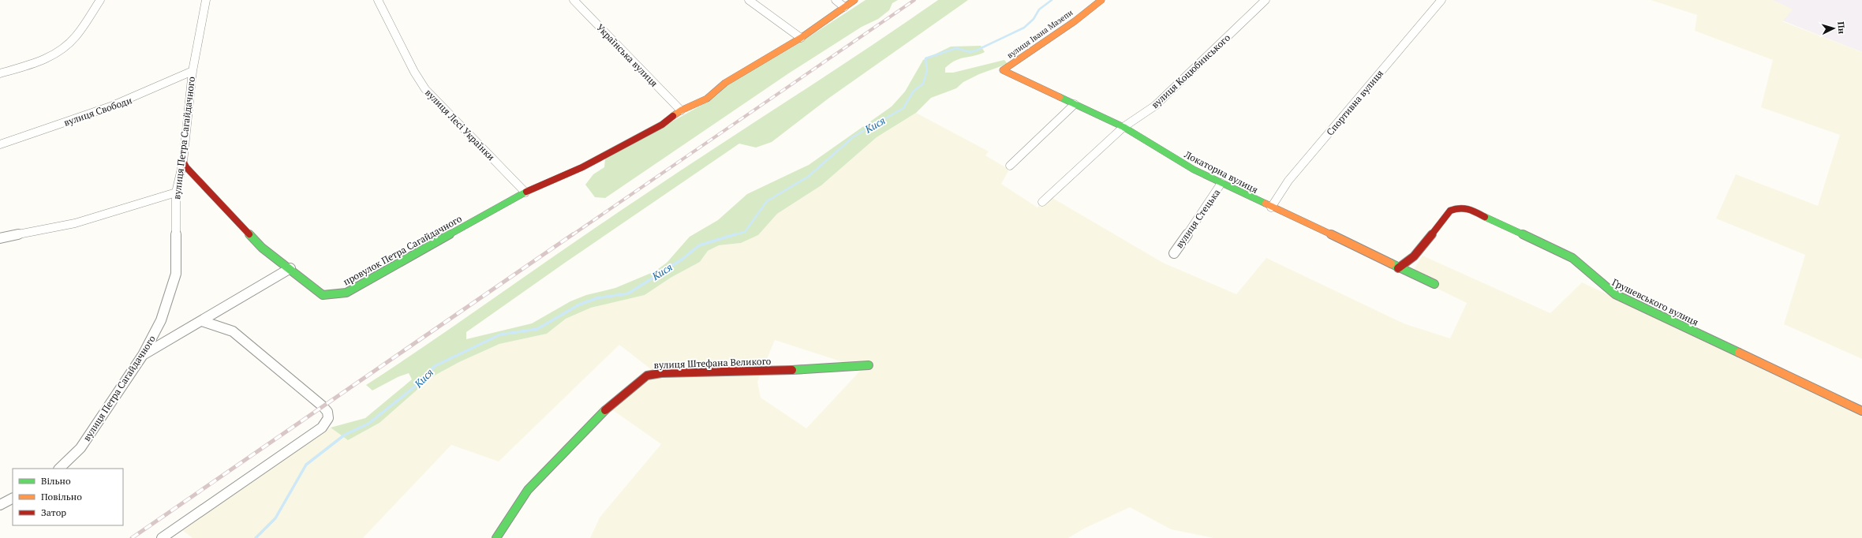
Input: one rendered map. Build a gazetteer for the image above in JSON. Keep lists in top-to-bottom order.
{
  "streets": {
    "street": [
      "вулиця Івана Мазепи",
      "Українська вулиця",
      "вулиця Коцюбинського",
      "Спортивна вулиця",
      "вулиця Свободи",
      "вулиця Лесі Українки",
      "вулиця Петра Сагайдачного",
      "Локаторна вулиця",
      "вулиця Стецька",
      "провулок Петра Сагайдачного",
      "Грушевського вулиця",
      "вулиця Штефана Великого"
    ]
  },
  "crossings": [
    ["вулиця Івана Мазепи", "Локаторна вулиця"],
    ["Українська вулиця", "провулок Петра Сагайдачного"],
    ["вулиця Коцюбинського", "Локаторна вулиця"],
    ["Спортивна вулиця", "Локаторна вулиця"],
    ["вулиця Свободи", "вулиця Петра Сагайдачного"],
    ["вулиця Лесі Українки", "провулок Петра Сагайдачного"],
    ["вулиця Петра Сагайдачного", "провулок Петра Сагайдачного"],
    ["Локаторна вулиця", "вулиця Стецька"],
    ["Локаторна вулиця", "Грушевського вулиця"]
  ],
  "water": ["Кися"],
  "legend": ["Вільно", "Повільно", "Затор"],
  "north": "right"
}
